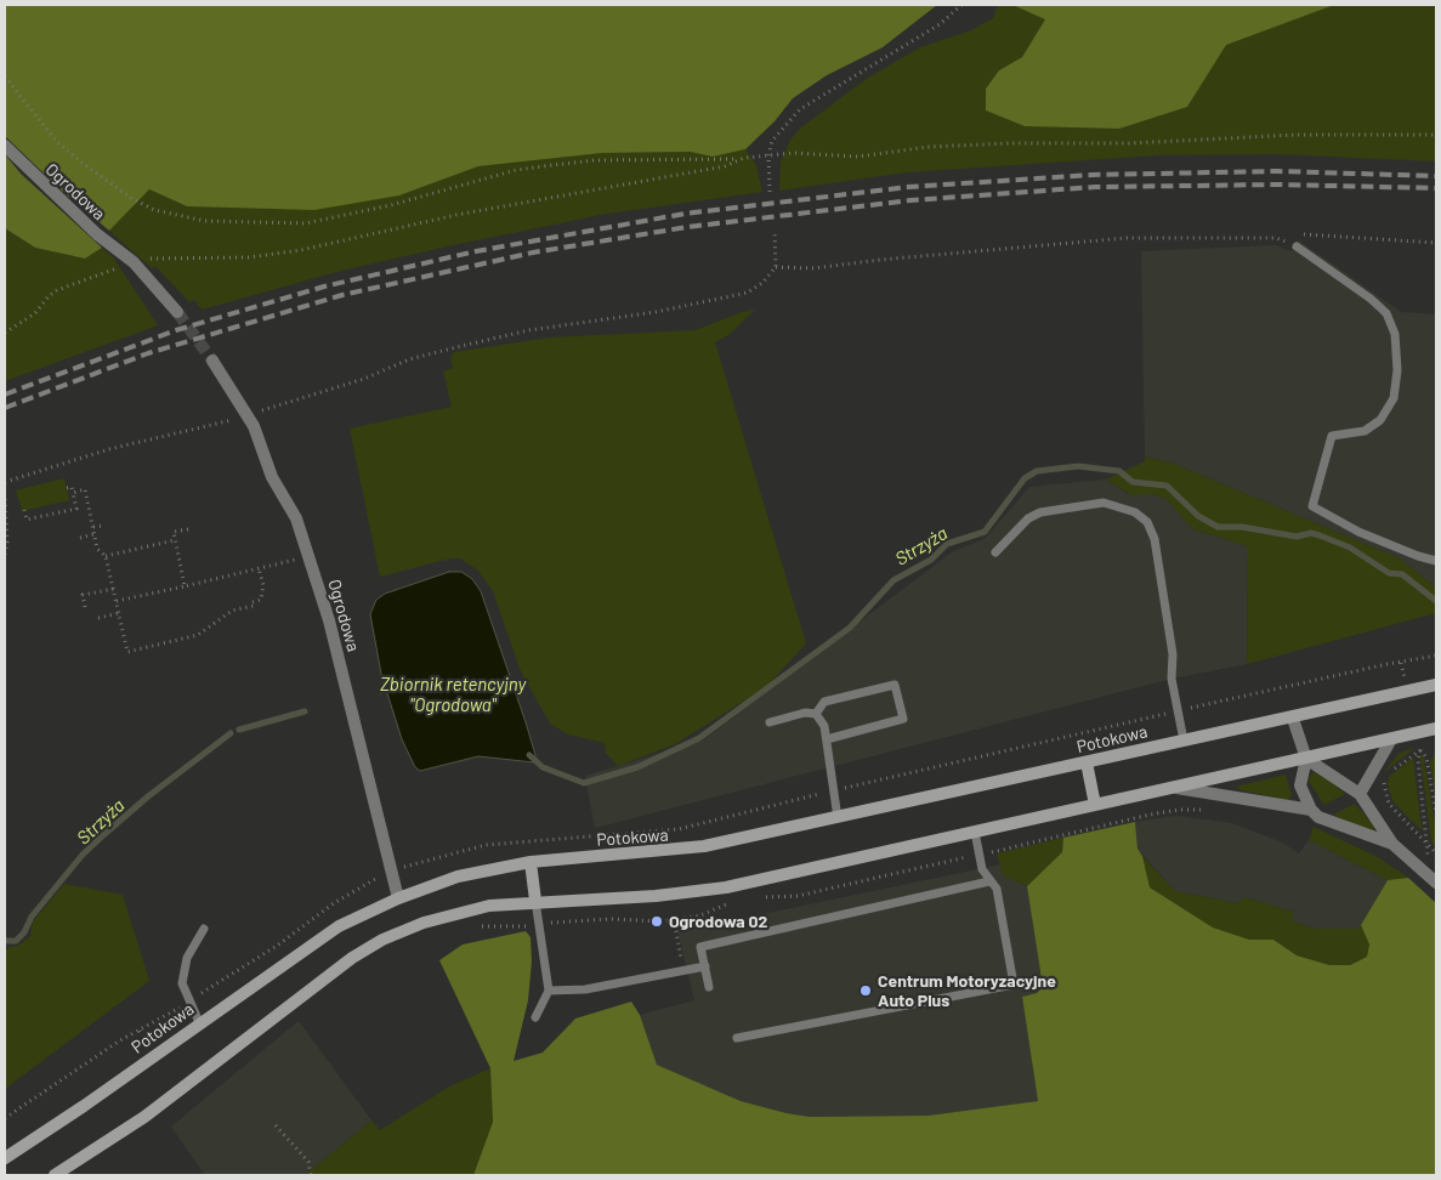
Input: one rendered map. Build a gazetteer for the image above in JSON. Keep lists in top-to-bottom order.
{
  "streets": {
    "main road": ["Potokowa"],
    "street": ["Ogrodowa"]
  },
  "crossings": [
    ["Ogrodowa", "Potokowa"]
  ],
  "water": ["Strzyża", "Zbiornik retencyjny \"Ogrodowa\""],
  "places": ["Ogrodowa 02", "Centrum Motoryzacyjne Auto Plus"]
}
